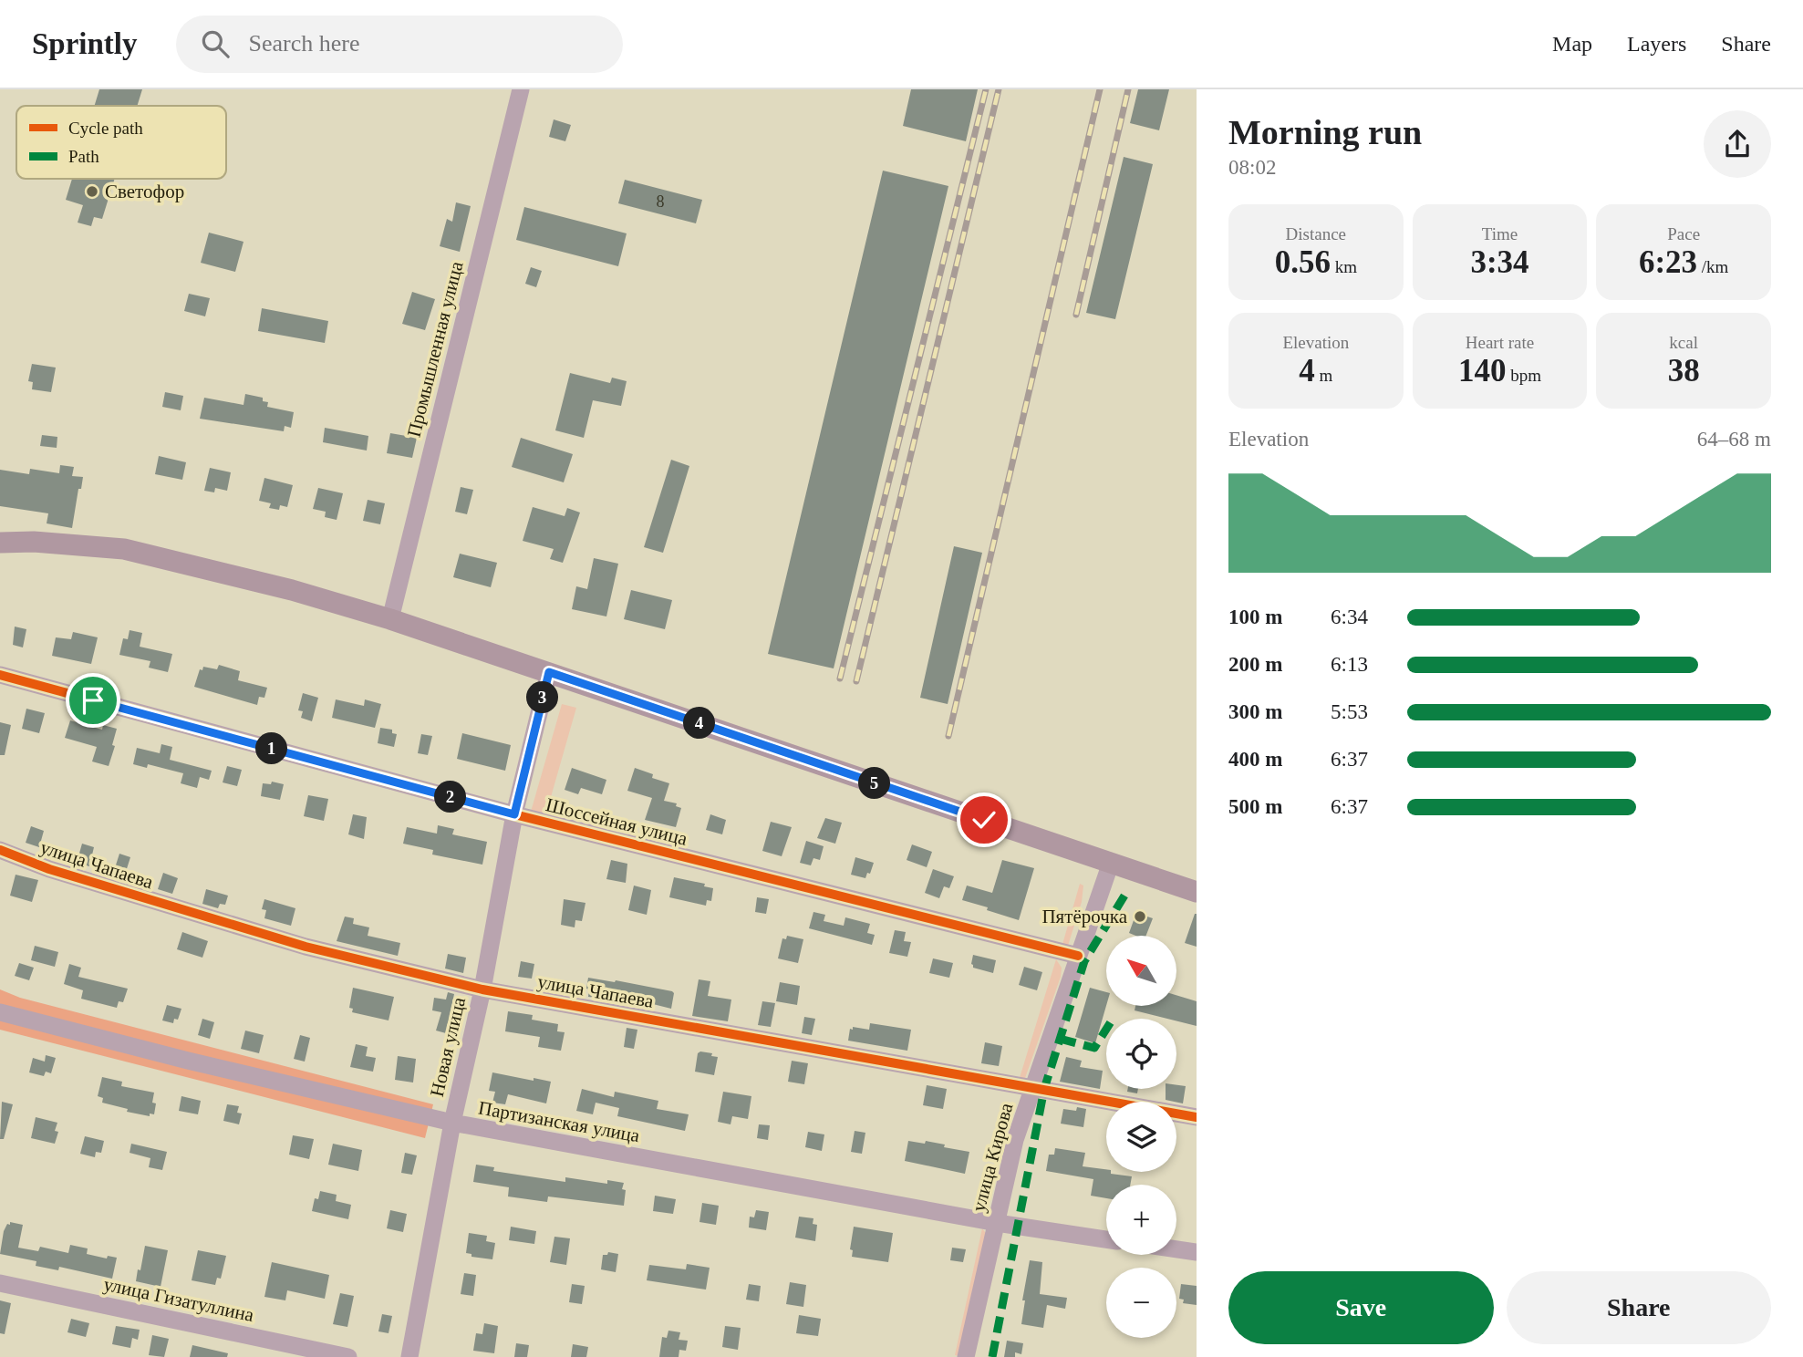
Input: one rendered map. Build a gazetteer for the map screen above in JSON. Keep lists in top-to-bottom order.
{
  "streets": {
    "street": [
      "Промышленная улица",
      "Шоссейная улица",
      "улица Чапаева",
      "Новая улица",
      "Партизанская улица",
      "улица Кирова",
      "улица Гизатуллина"
    ]
  },
  "crossings": [
    ["Шоссейная улица", "Новая улица"],
    ["Шоссейная улица", "улица Кирова"],
    ["улица Чапаева", "Новая улица"],
    ["улица Чапаева", "улица Кирова"],
    ["Новая улица", "Партизанская улица"],
    ["Партизанская улица", "улица Кирова"]
  ],
  "places": ["Светофор", "Пятёрочка"],
  "house_numbers": ["8"],
  "legend": ["Cycle path", "Path"],
  "north": "top left",
  "page": {
    "header": "Sprintly",
    "search": "Search here",
    "nav": ["Map", "Layers", "Share"],
    "heading": ["Morning run", "08:02"],
    "stats": [
      ["Distance", "0.56 km"],
      ["Time", "3:34"],
      ["Pace", "6:23 /km"],
      ["Elevation", "4 m"],
      ["Heart rate", "140 bpm"],
      ["kcal", "38"]
    ],
    "chart": ["Elevation", "64–68 m"],
    "list": [
      {
        "name": "100 m",
        "note": "6:34"
      },
      {
        "name": "200 m",
        "note": "6:13"
      },
      {
        "name": "300 m",
        "note": "5:53"
      },
      {
        "name": "400 m",
        "note": "6:37"
      },
      {
        "name": "500 m",
        "note": "6:37"
      }
    ],
    "pins": [
      "3",
      "4",
      "1",
      "5",
      "2"
    ],
    "map_buttons": ["+", "−"],
    "buttons": ["Save", "Share"]
  }
}
